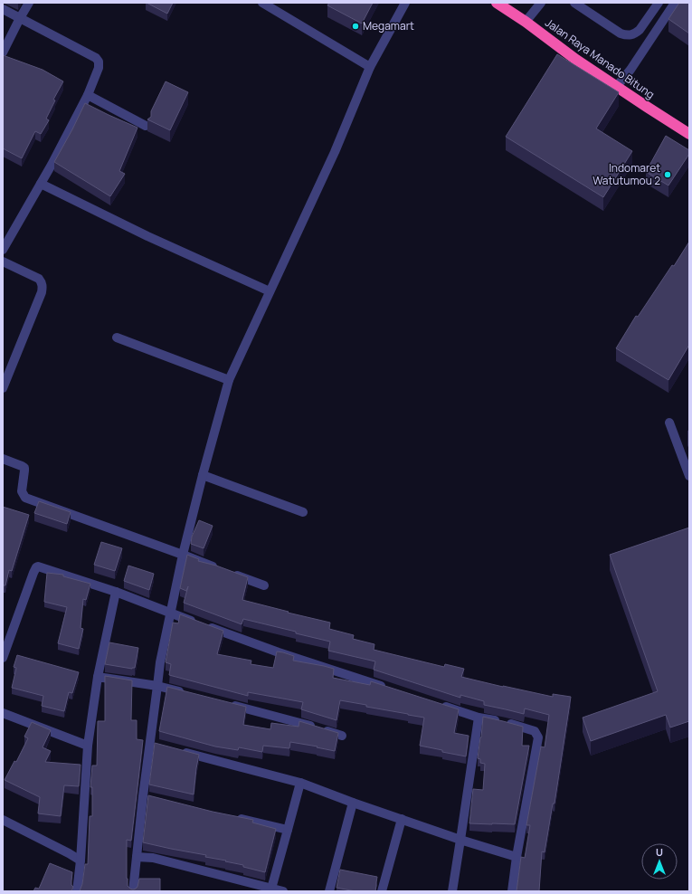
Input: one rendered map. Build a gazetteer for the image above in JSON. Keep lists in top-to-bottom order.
{
  "streets": {
    "highway": ["Jalan Raya Manado Bitung"]
  },
  "places": ["Megamart", "Indomaret Watutumou 2"],
  "north": "top"
}
